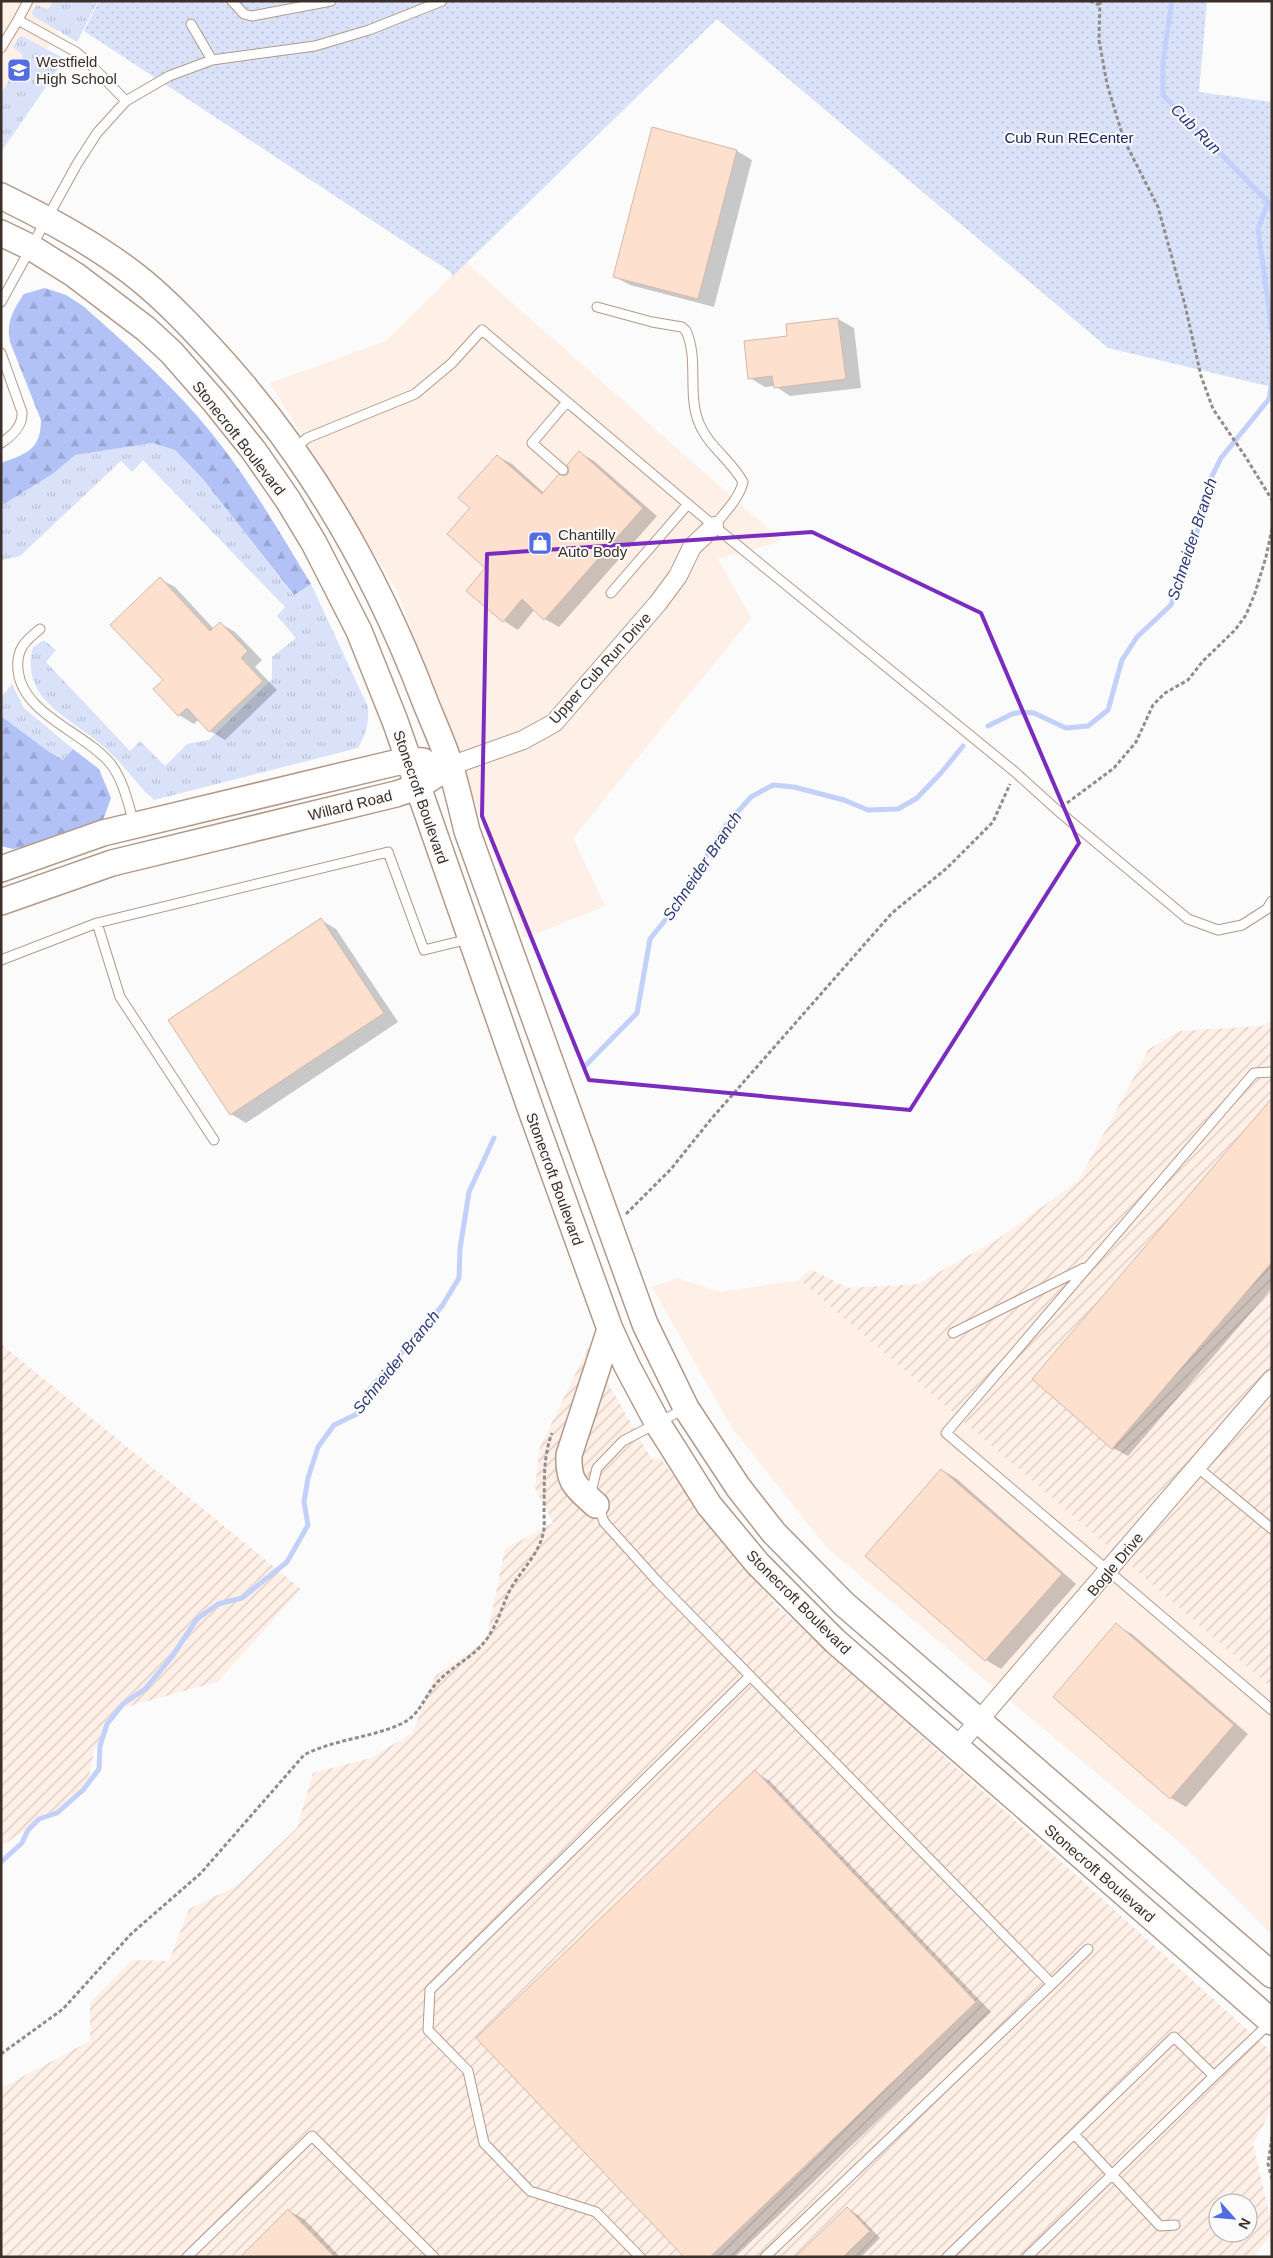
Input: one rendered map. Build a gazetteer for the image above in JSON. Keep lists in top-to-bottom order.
{
  "streets": {
    "main road": ["Stonecroft Boulevard", "Willard Road"],
    "street": ["Upper Cub Run Drive", "Bogle Drive"]
  },
  "crossings": [
    ["Stonecroft Boulevard", "Upper Cub Run Drive"],
    ["Stonecroft Boulevard", "Willard Road"],
    ["Stonecroft Boulevard", "Bogle Drive"],
    ["Upper Cub Run Drive", "Willard Road"]
  ],
  "water": ["Cub Run", "Schneider Branch"],
  "parks": ["Cub Run RECenter"],
  "places": {
    "school or university": ["Westfield High School"],
    "shop": ["Chantilly Auto Body"]
  },
  "north": "bottom right"
}
